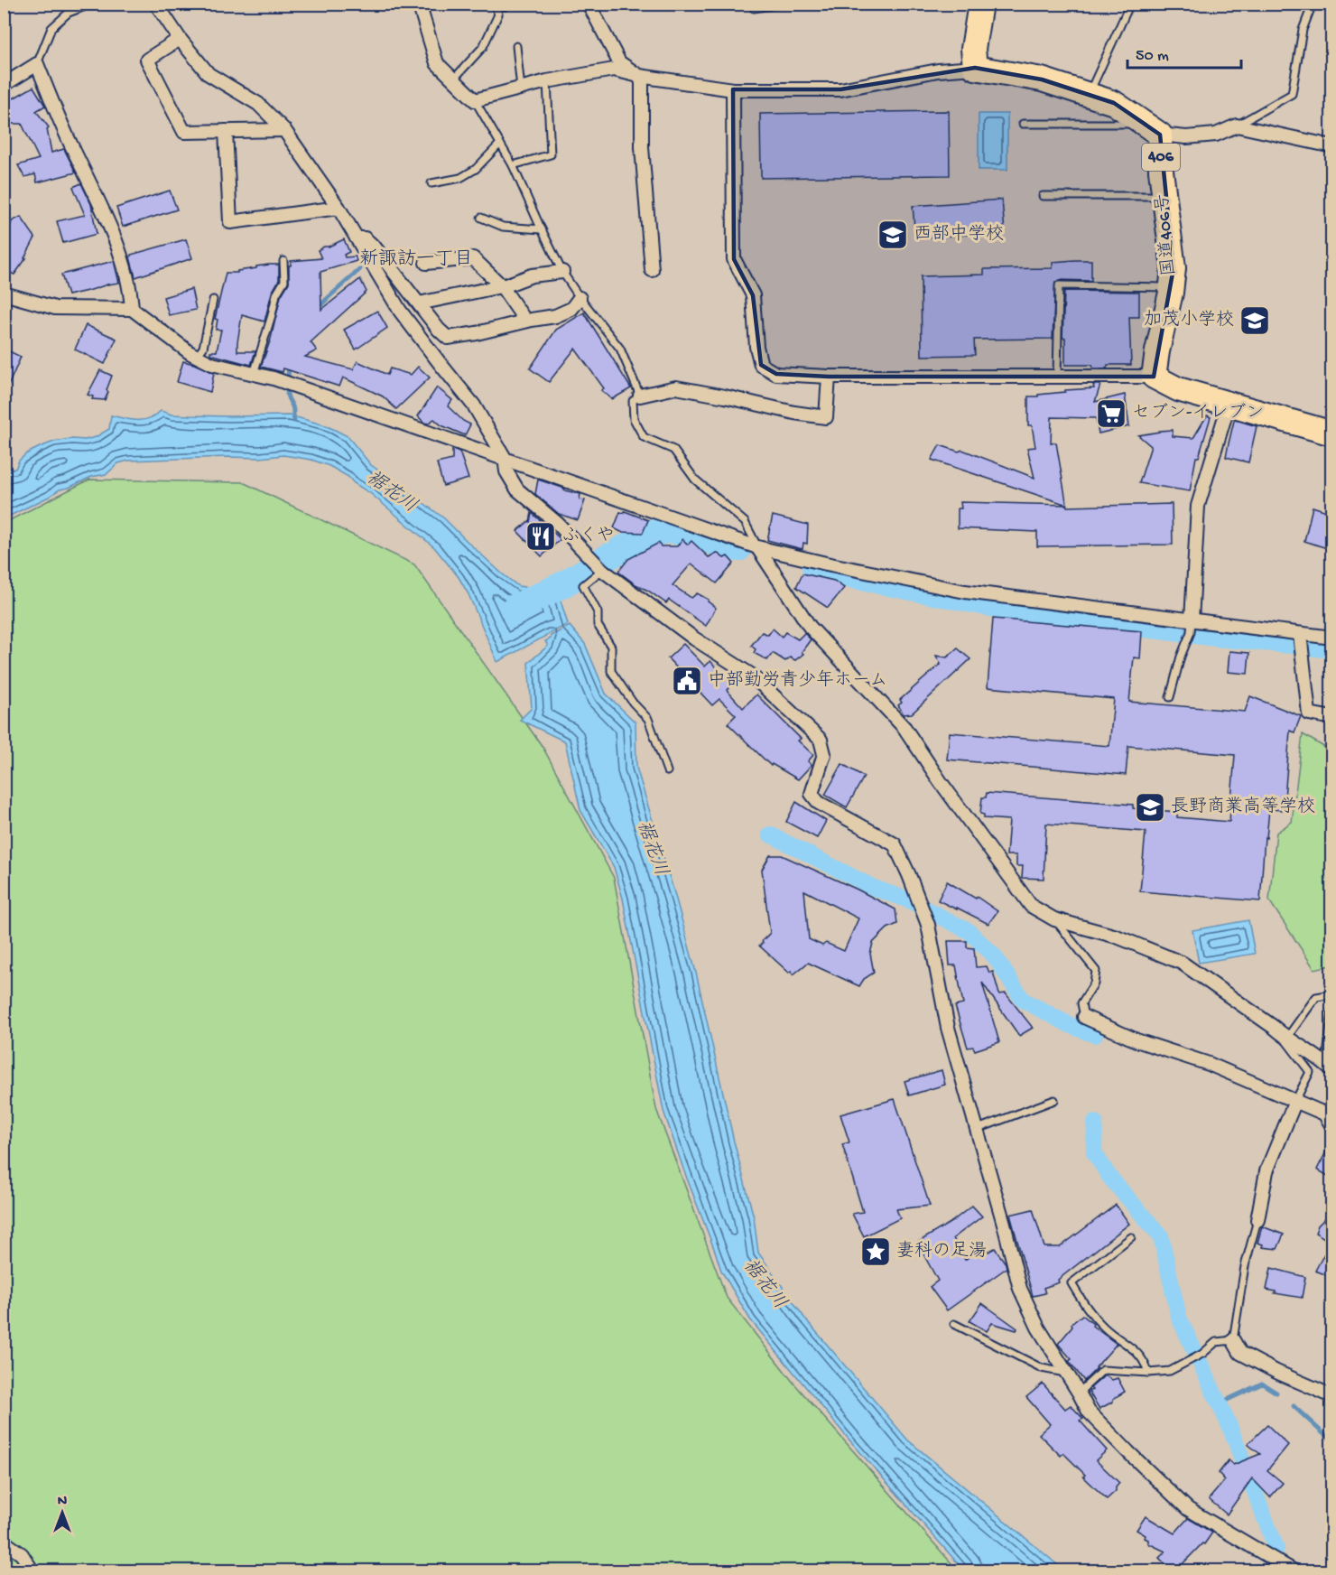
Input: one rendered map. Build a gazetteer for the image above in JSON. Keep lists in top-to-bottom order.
{
  "streets": {
    "highway": ["406", "国道406号"]
  },
  "crossings": [
    ["406", "国道406号"]
  ],
  "districts": ["新諏訪一丁目"],
  "water": ["裾花川"],
  "places": {
    "school or university": ["西部中学校", "加茂小学校", "長野商業高等学校"],
    "supermarket": ["セブン-イレブン"],
    "restaurant": ["ふくや"],
    "public building": ["中部勤労青少年ホーム"],
    "place": ["妻科の足湯"]
  },
  "scale_bar": "50 m",
  "north": "top"
}
